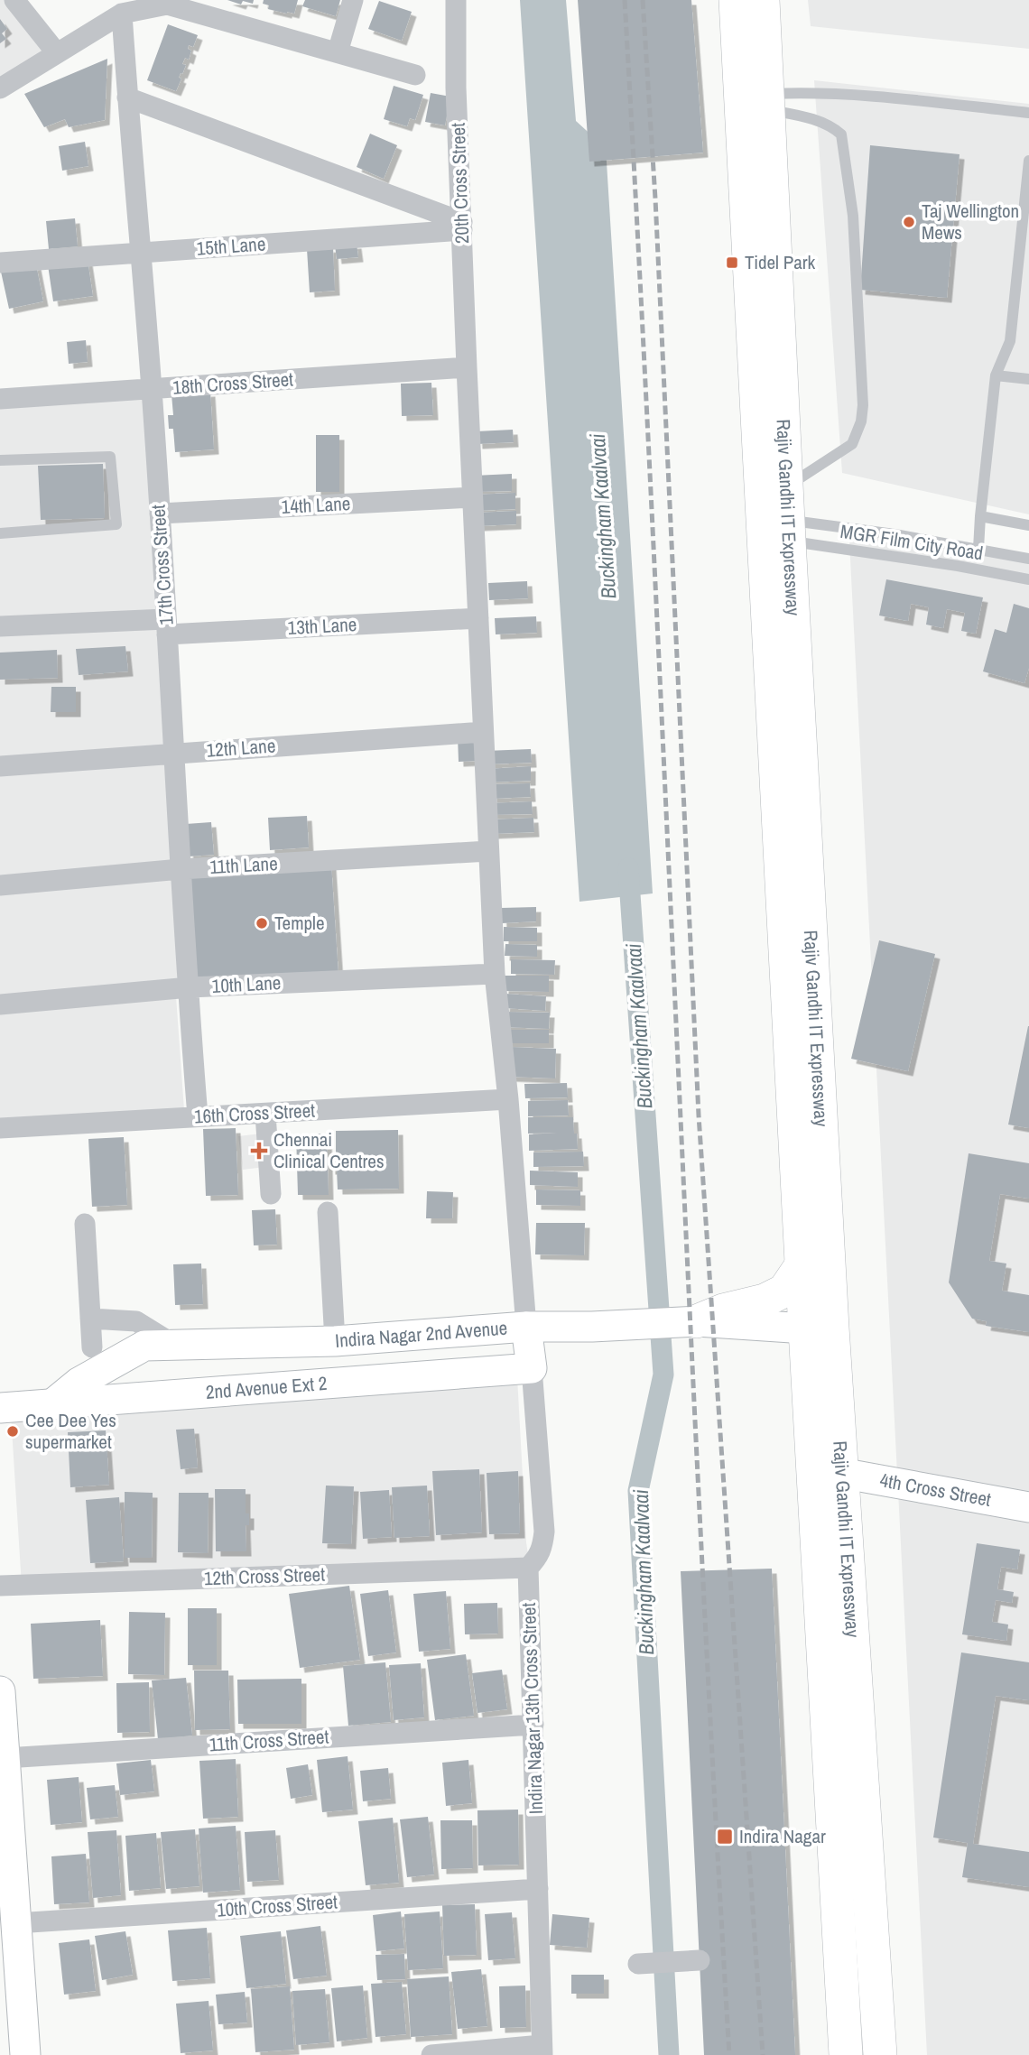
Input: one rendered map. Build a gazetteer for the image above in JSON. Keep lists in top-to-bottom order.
{
  "streets": {
    "main road": ["Rajiv Gandhi IT Expressway"],
    "street": [
      "20th Cross Street",
      "15th Lane",
      "18th Cross Street",
      "14th Lane",
      "17th Cross Street",
      "13th Lane",
      "12th Lane",
      "11th Lane",
      "10th Lane",
      "16th Cross Street",
      "Indira Nagar 2nd Avenue",
      "2nd Avenue Ext 2",
      "4th Cross Street",
      "12th Cross Street",
      "Indira Nagar 13th Cross Street",
      "11th Cross Street",
      "10th Cross Street"
    ],
    "lane": ["MGR Film City Road"]
  },
  "crossings": [
    ["20th Cross Street", "15th Lane"],
    ["20th Cross Street", "18th Cross Street"],
    ["20th Cross Street", "14th Lane"],
    ["20th Cross Street", "13th Lane"],
    ["20th Cross Street", "12th Lane"],
    ["20th Cross Street", "11th Lane"],
    ["20th Cross Street", "10th Lane"],
    ["20th Cross Street", "16th Cross Street"],
    ["20th Cross Street", "Indira Nagar 2nd Avenue"],
    ["15th Lane", "17th Cross Street"],
    ["18th Cross Street", "17th Cross Street"],
    ["14th Lane", "17th Cross Street"],
    ["Rajiv Gandhi IT Expressway", "MGR Film City Road"],
    ["Rajiv Gandhi IT Expressway", "Indira Nagar 2nd Avenue"],
    ["Rajiv Gandhi IT Expressway", "4th Cross Street"],
    ["17th Cross Street", "13th Lane"],
    ["17th Cross Street", "12th Lane"],
    ["17th Cross Street", "11th Lane"],
    ["17th Cross Street", "10th Lane"],
    ["17th Cross Street", "16th Cross Street"],
    ["Indira Nagar 2nd Avenue", "2nd Avenue Ext 2"],
    ["12th Cross Street", "Indira Nagar 13th Cross Street"],
    ["Indira Nagar 13th Cross Street", "11th Cross Street"],
    ["Indira Nagar 13th Cross Street", "10th Cross Street"]
  ],
  "water": ["Buckingham Kaalvaai"],
  "places": {
    "other": ["Taj Wellington Mews", "Temple", "Cee Dee Yes supermarket"],
    "transit": ["Tidel Park", "Indira Nagar"],
    "health": ["Chennai Clinical Centres"]
  }
}
